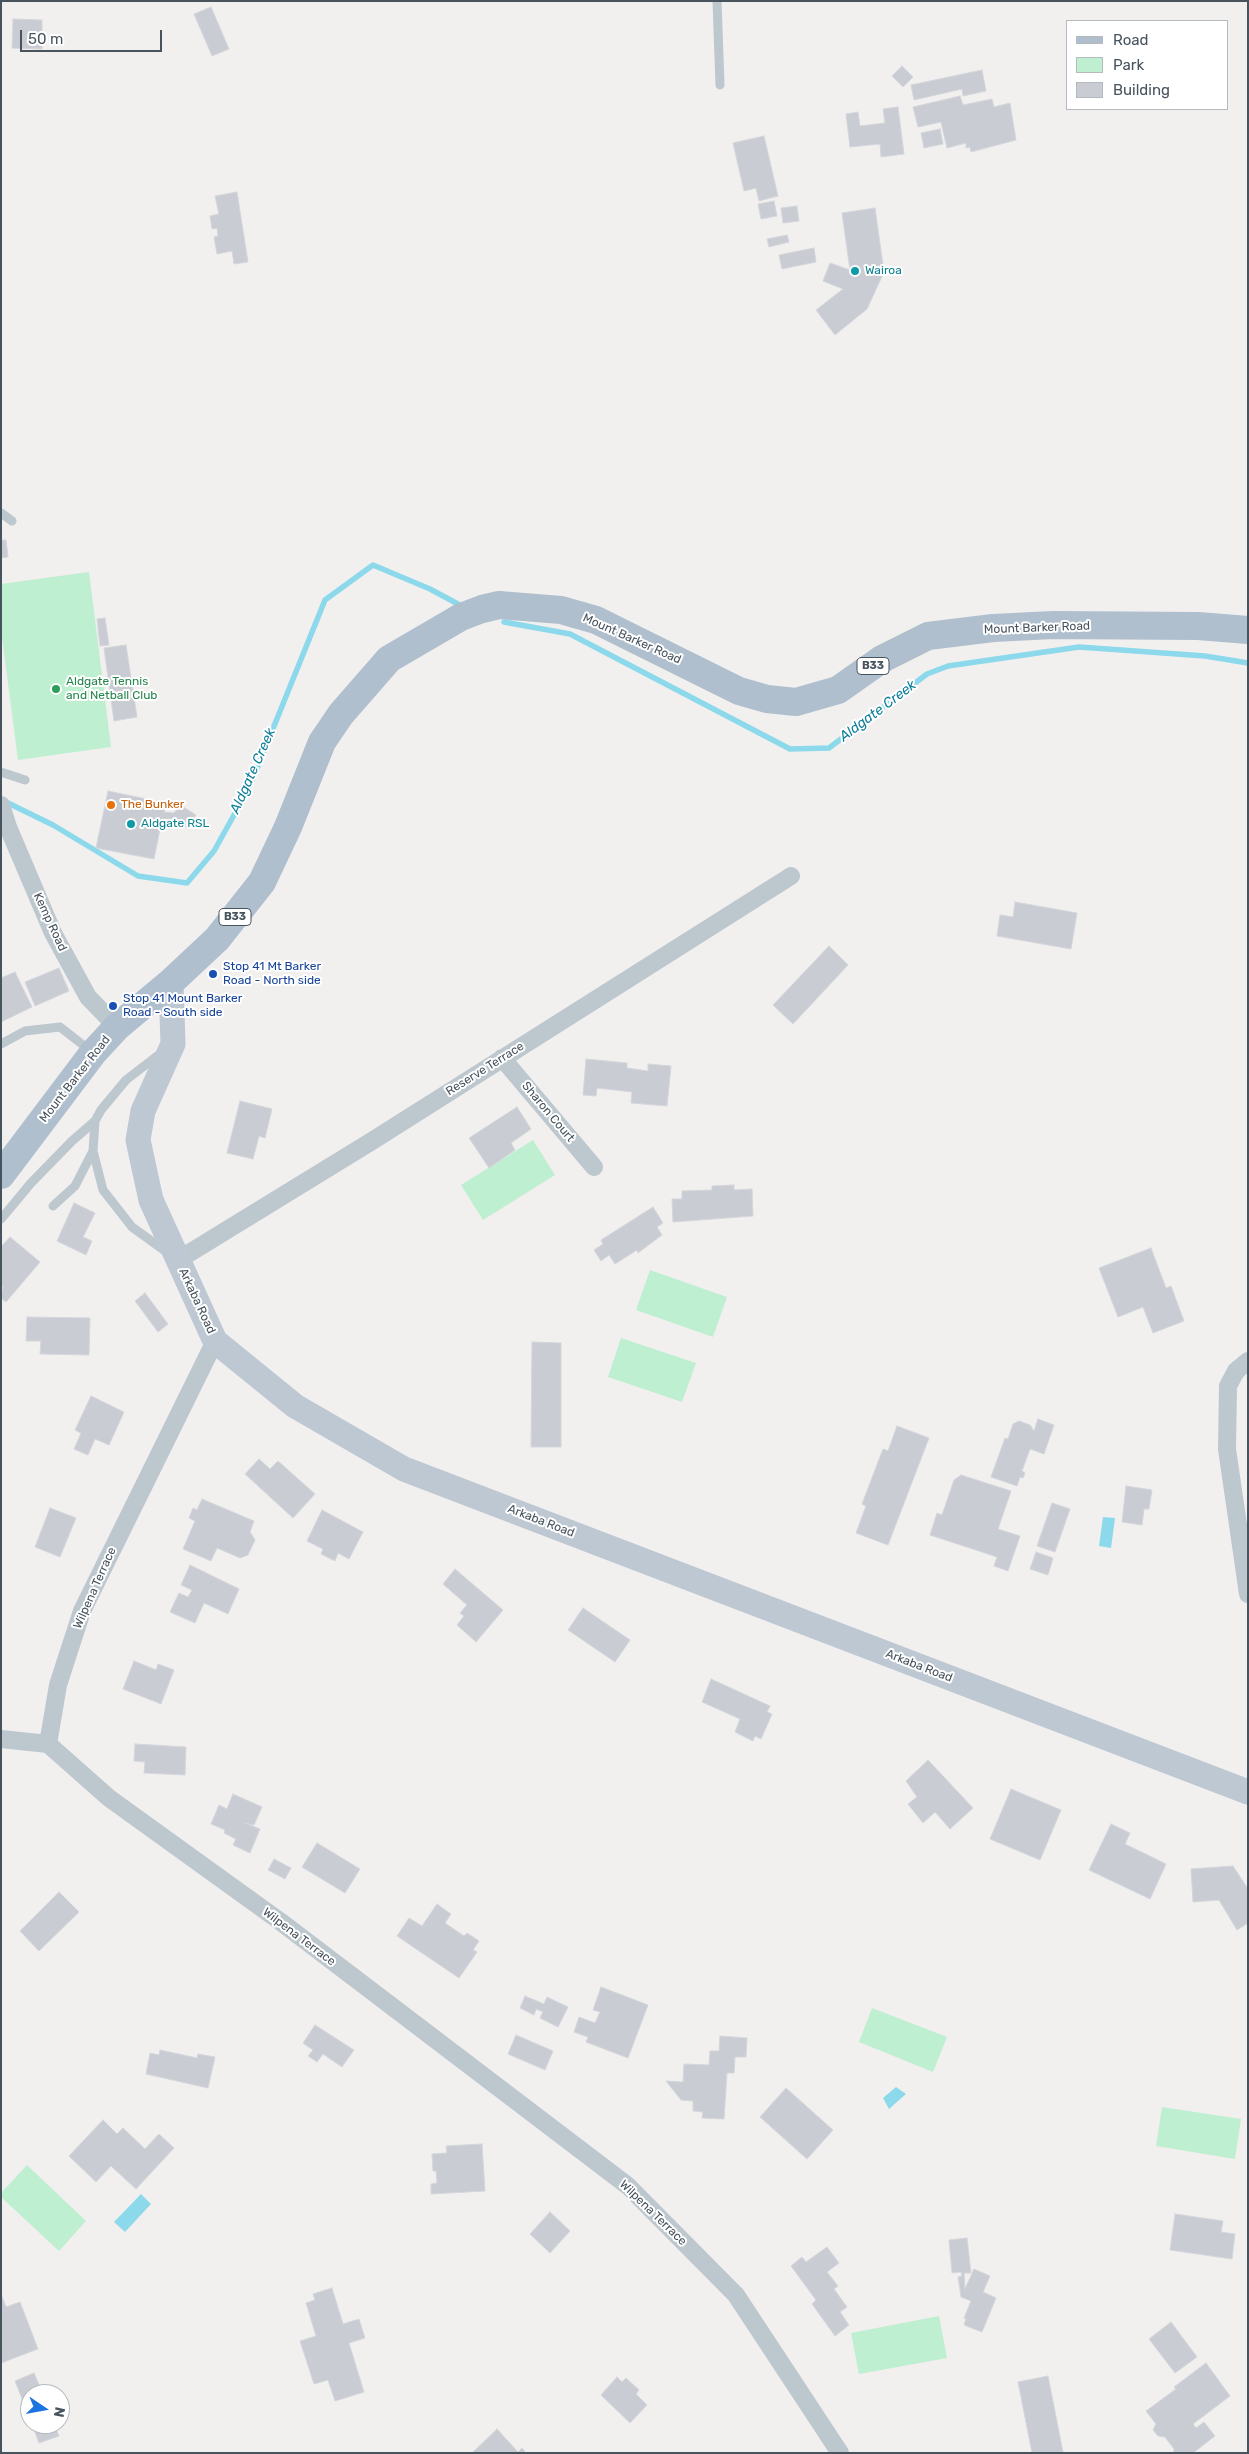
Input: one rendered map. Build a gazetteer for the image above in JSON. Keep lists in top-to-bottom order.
{
  "streets": {
    "main road": ["Mount Barker Road", "B33"],
    "street": [
      "Kemp Road",
      "Reserve Terrace",
      "Sharon Court",
      "Arkaba Road",
      "Wilpena Terrace"
    ]
  },
  "crossings": [
    ["Mount Barker Road", "Kemp Road"],
    ["Mount Barker Road", "Arkaba Road"],
    ["Reserve Terrace", "Sharon Court"],
    ["Reserve Terrace", "Arkaba Road"],
    ["Arkaba Road", "Wilpena Terrace"]
  ],
  "water": ["Aldgate Creek"],
  "places": [
    "Wairoa",
    "Aldgate Tennis and Netball Club",
    "The Bunker",
    "Aldgate RSL",
    "Stop 41 Mt Barker Road - North side",
    "Stop 41 Mount Barker Road - South side"
  ],
  "legend": ["Road", "Park", "Building"],
  "scale_bar": "50 m",
  "north": "right"
}
